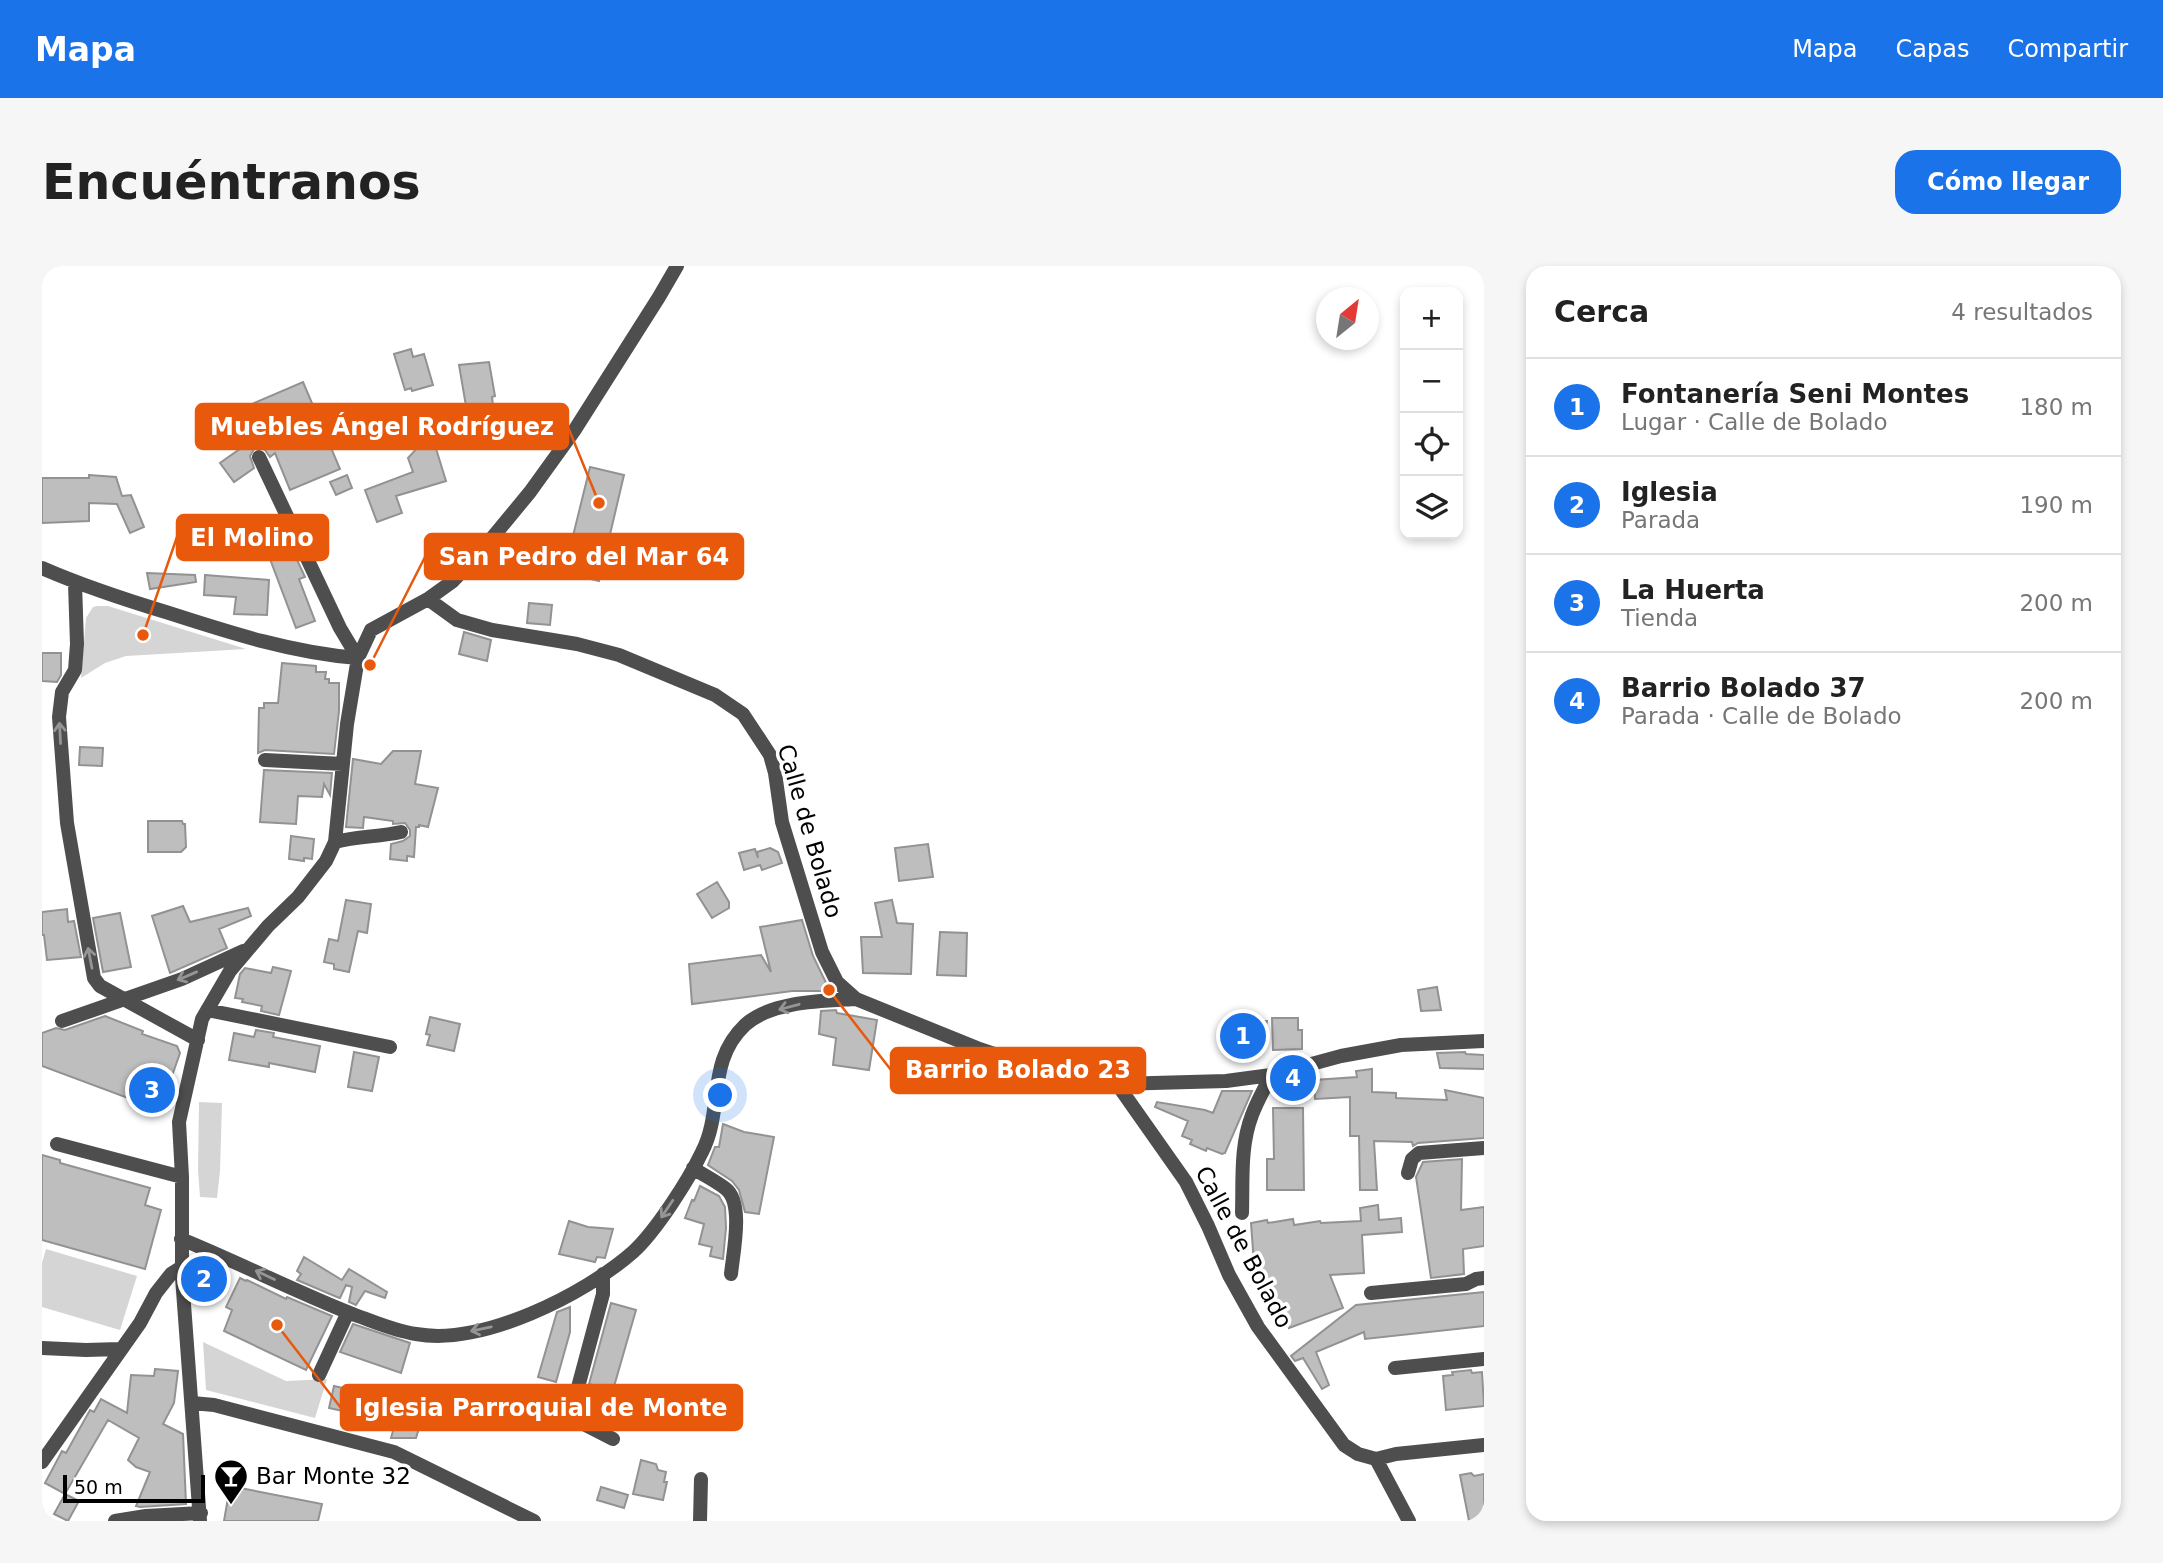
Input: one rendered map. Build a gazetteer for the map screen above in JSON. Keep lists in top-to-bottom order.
{
  "streets": {
    "street": ["Calle de Bolado"]
  },
  "places": {
    "other": [
      "Muebles Ángel Rodríguez",
      "El Molino",
      "San Pedro del Mar 64",
      "Barrio Bolado 23",
      "Iglesia Parroquial de Monte"
    ],
    "bar": ["Bar Monte 32"]
  },
  "scale_bar": "50 m",
  "north": "top right",
  "page": {
    "header": "Mapa",
    "nav": ["Mapa", "Capas", "Compartir"],
    "buttons": "Cómo llegar",
    "title": "Encuéntranos",
    "heading": ["Cerca", "4 resultados"],
    "map_buttons": ["+", "−"],
    "list": [
      {
        "mark": "1",
        "name": "Fontanería Seni Montes",
        "note": "Lugar · Calle de Bolado",
        "value": "180 m"
      },
      {
        "mark": "2",
        "name": "Iglesia",
        "note": "Parada",
        "value": "190 m"
      },
      {
        "mark": "3",
        "name": "La Huerta",
        "note": "Tienda",
        "value": "200 m"
      },
      {
        "mark": "4",
        "name": "Barrio Bolado 37",
        "note": "Parada · Calle de Bolado",
        "value": "200 m"
      }
    ],
    "pins": [
      "1",
      "4",
      "3",
      "2"
    ],
    "scale": "50 m"
  }
}
